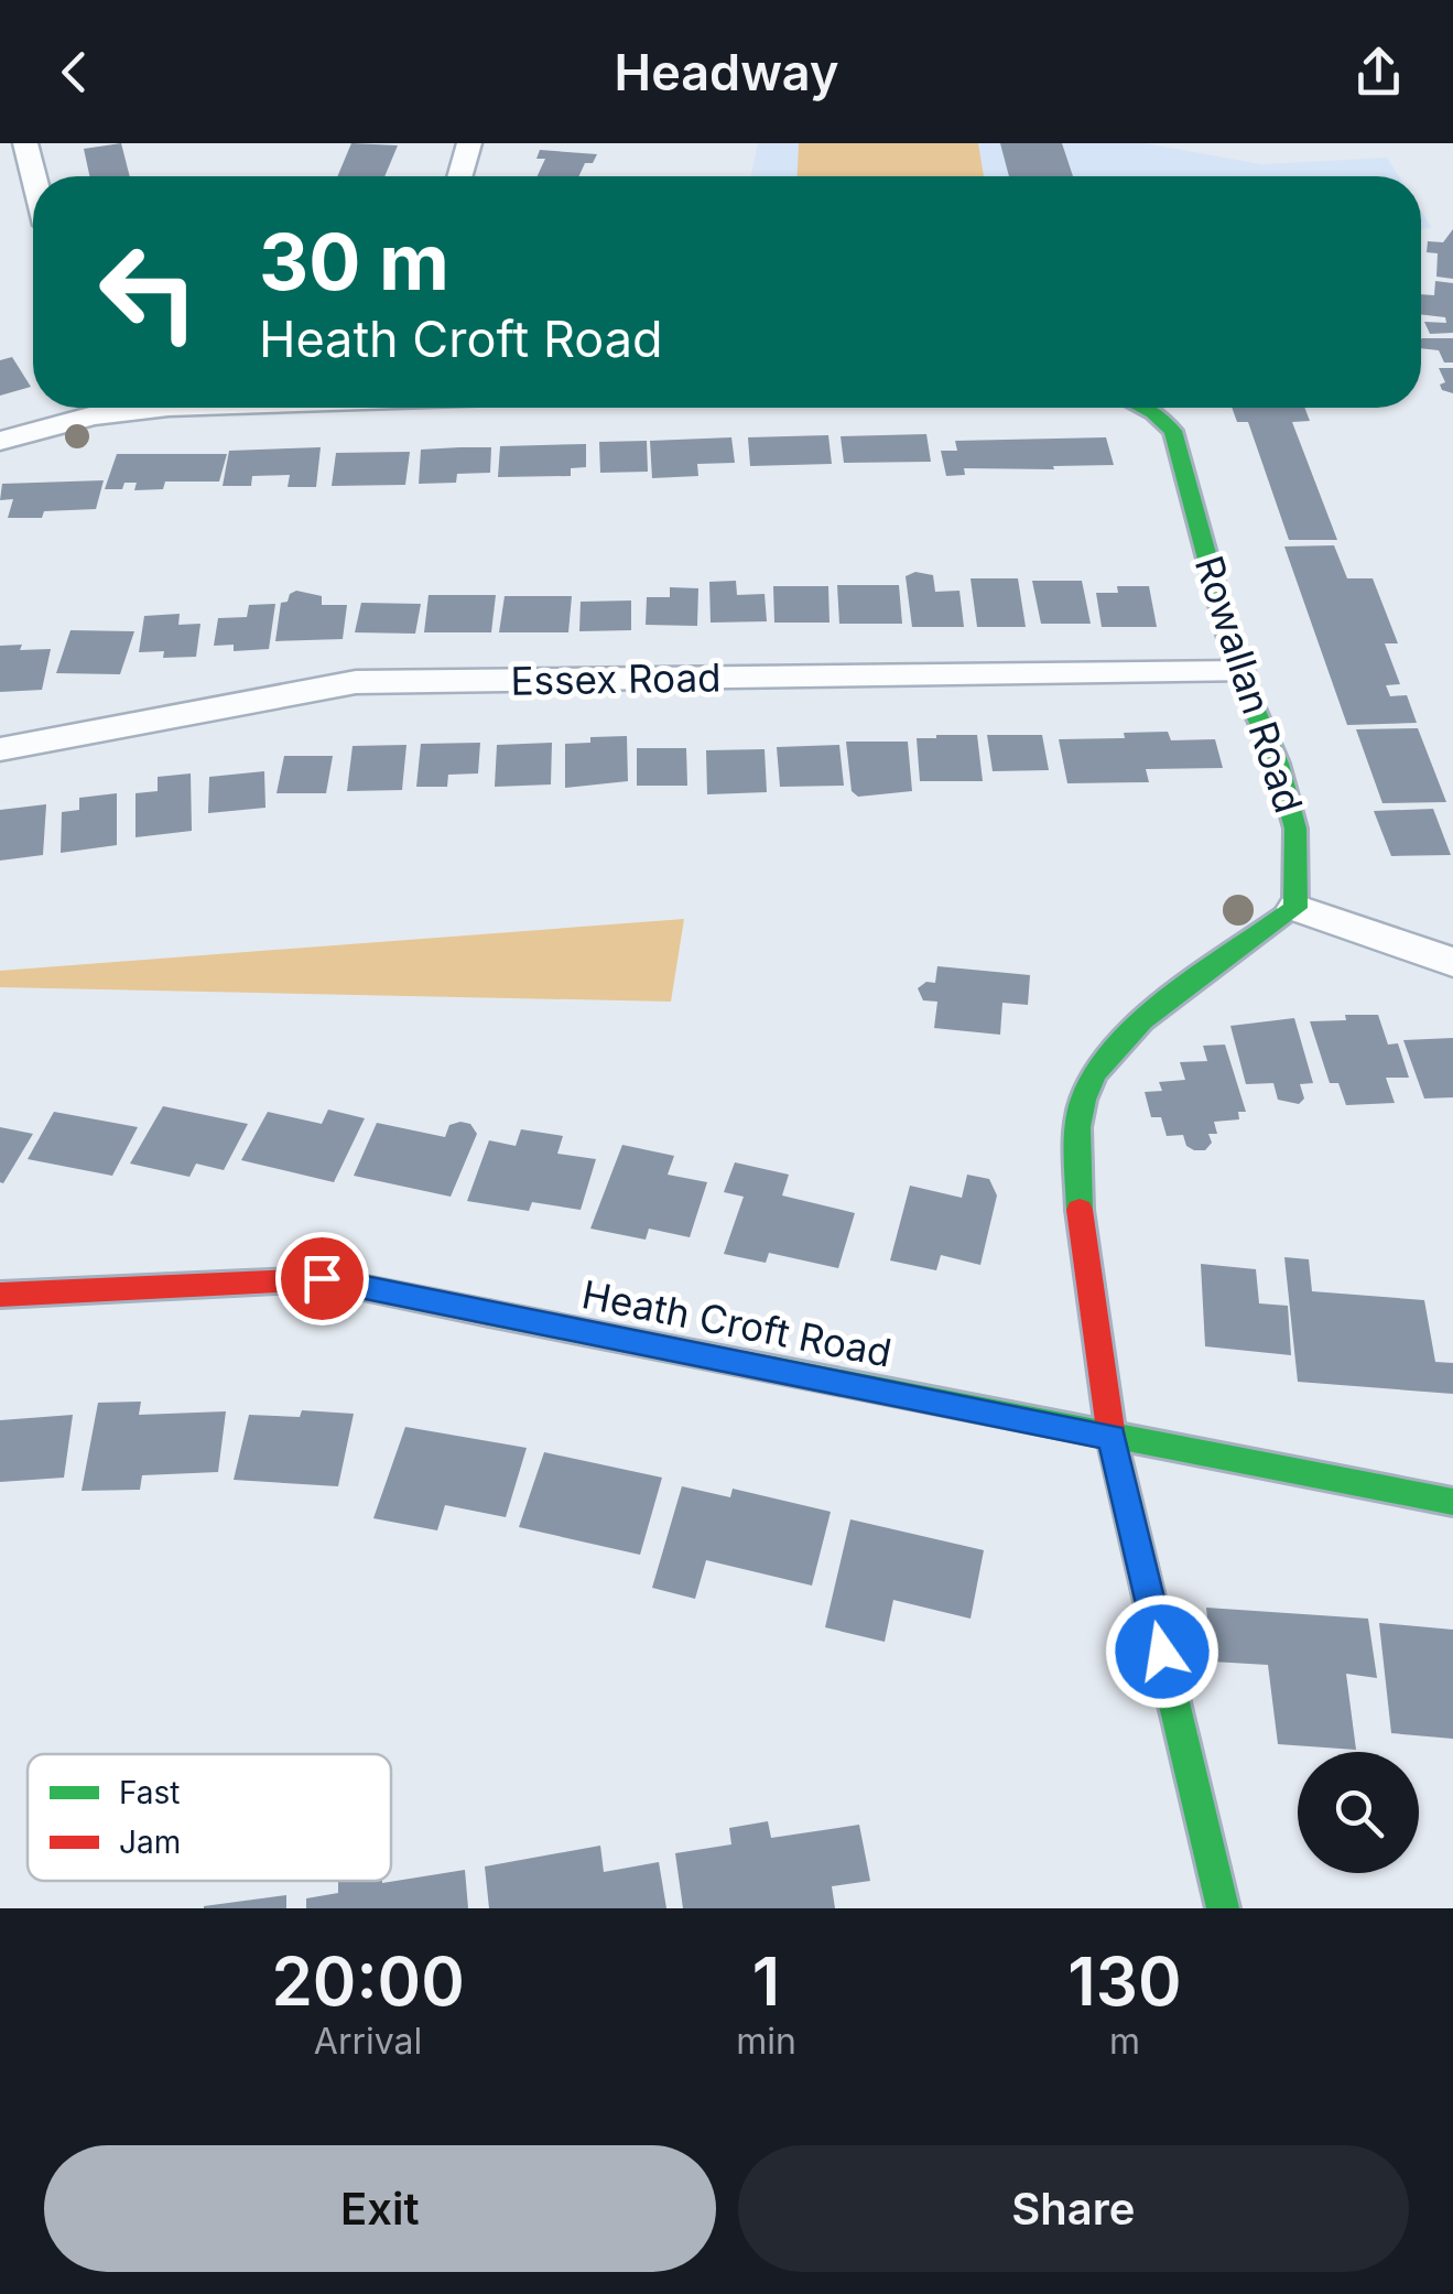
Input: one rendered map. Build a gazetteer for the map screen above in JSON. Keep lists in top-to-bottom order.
{
  "streets": {
    "street": ["Essex Road", "Rowallan Road", "Heath Croft Road"]
  },
  "crossings": [
    ["Essex Road", "Rowallan Road"]
  ],
  "legend": ["Fast", "Jam"],
  "page": {
    "header": "Headway",
    "turn": ["30 m", "Heath Croft Road"],
    "eta": [
      "20:00",
      "Arrival",
      "1",
      "min",
      "130",
      "m"
    ],
    "buttons": ["Exit", "Share"]
  }
}
